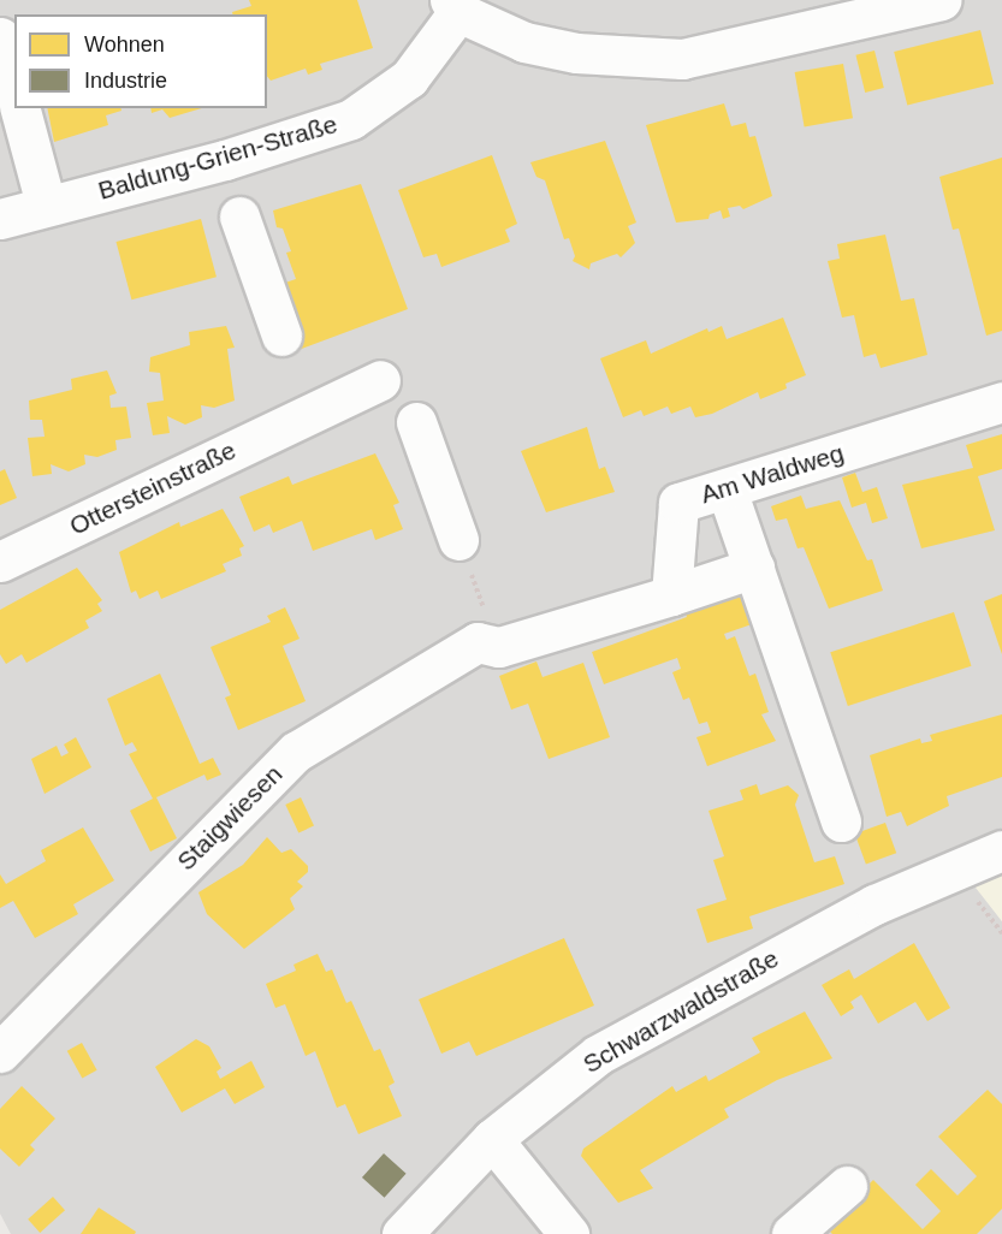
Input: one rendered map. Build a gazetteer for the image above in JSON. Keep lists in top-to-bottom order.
{
  "streets": {
    "street": [
      "Baldung-Grien-Straße",
      "Am Waldweg",
      "Ottersteinstraße",
      "Staigwiesen",
      "Schwarzwaldstraße"
    ]
  },
  "legend": ["Wohnen", "Industrie"]
}
